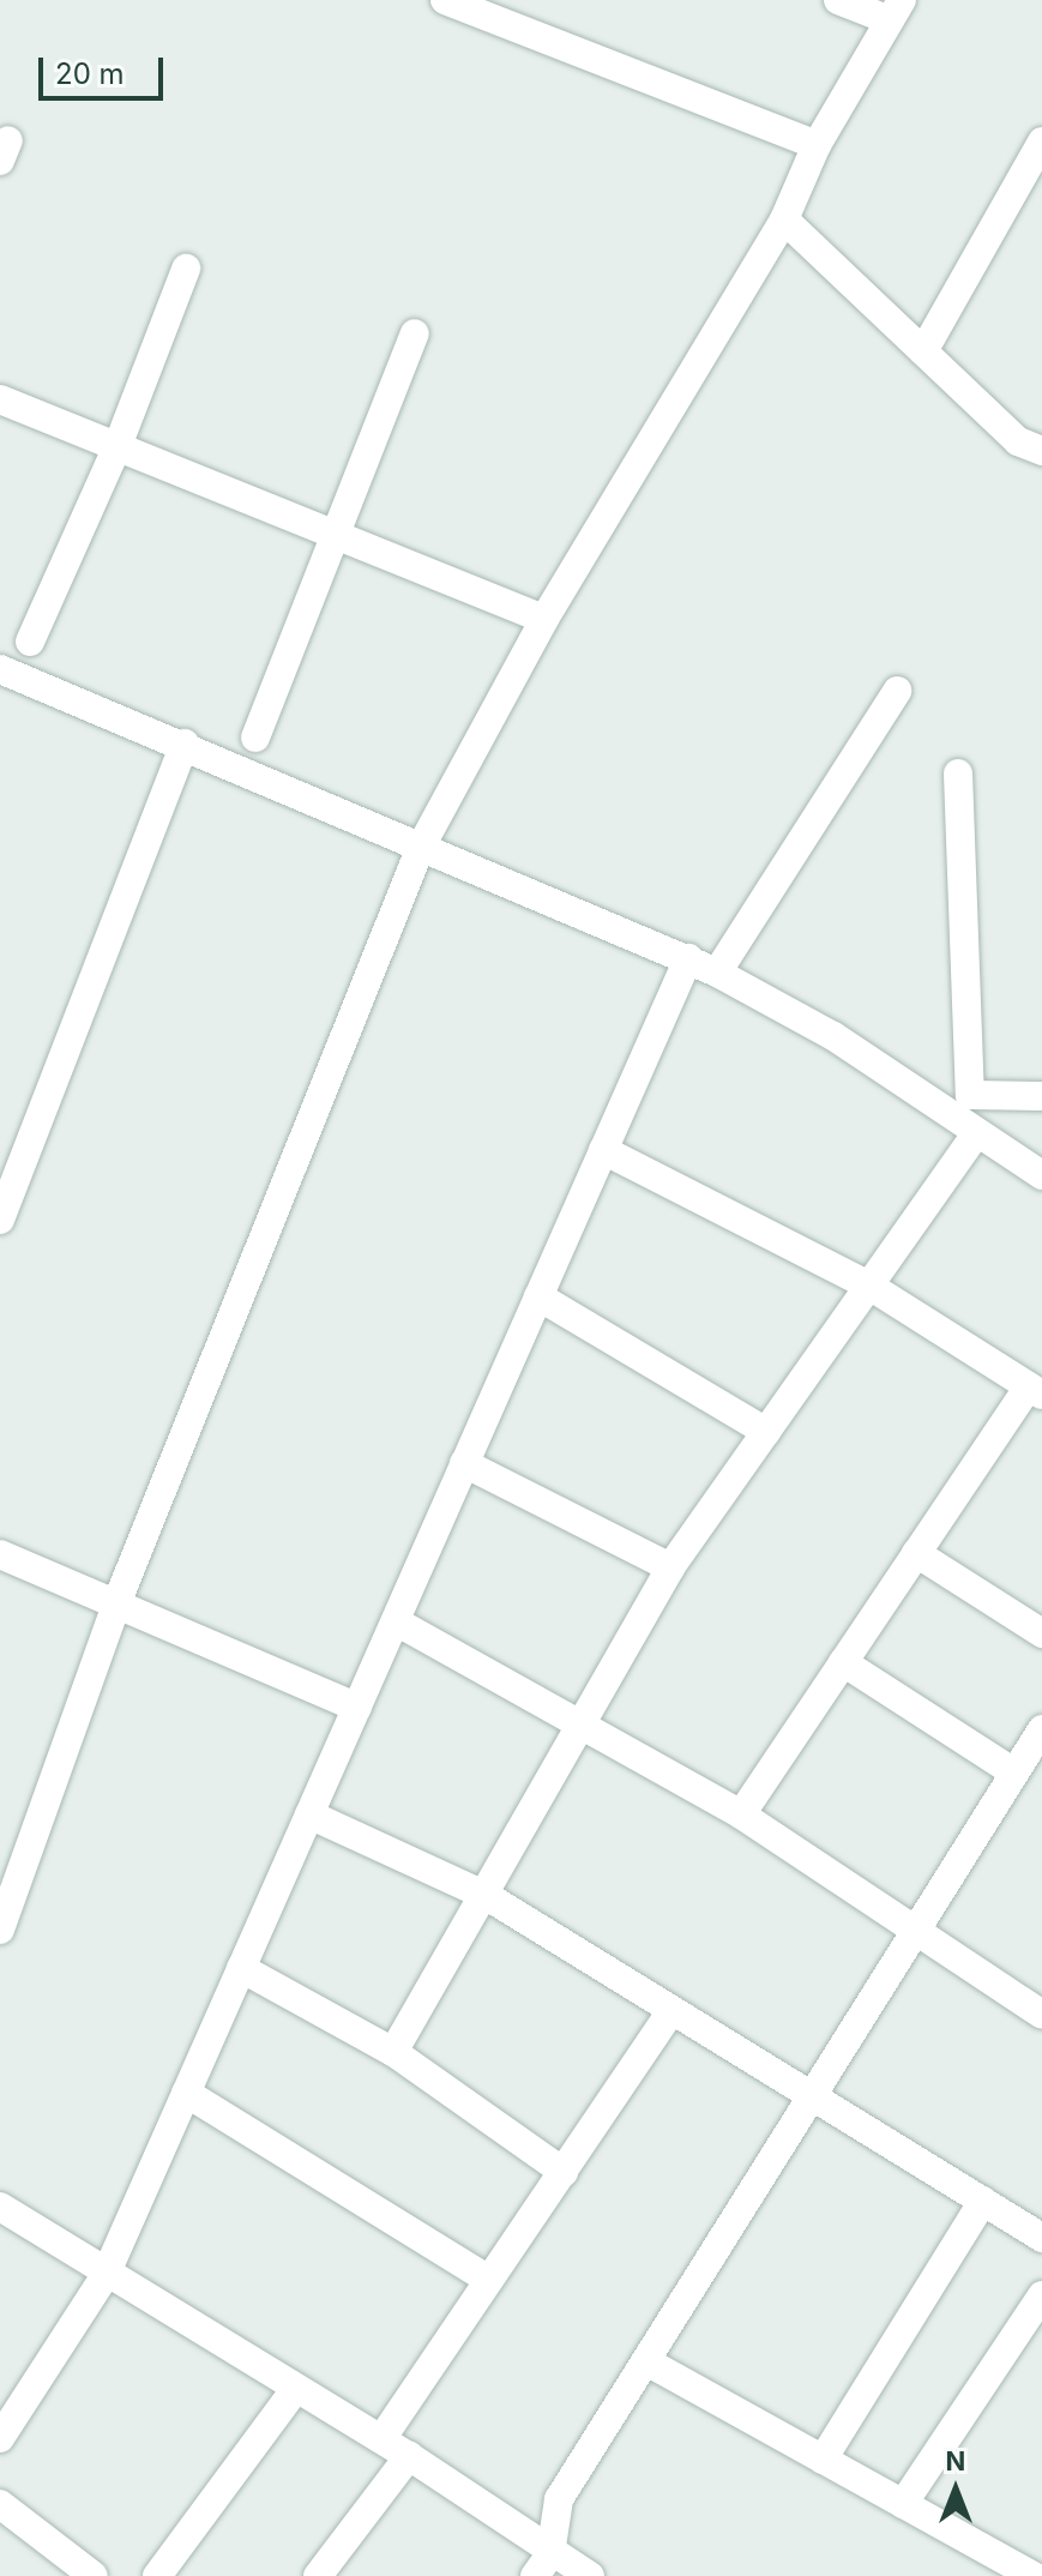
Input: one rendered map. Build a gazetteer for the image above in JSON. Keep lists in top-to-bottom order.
{
  "scale_bar": "20 m",
  "north": "top"
}
